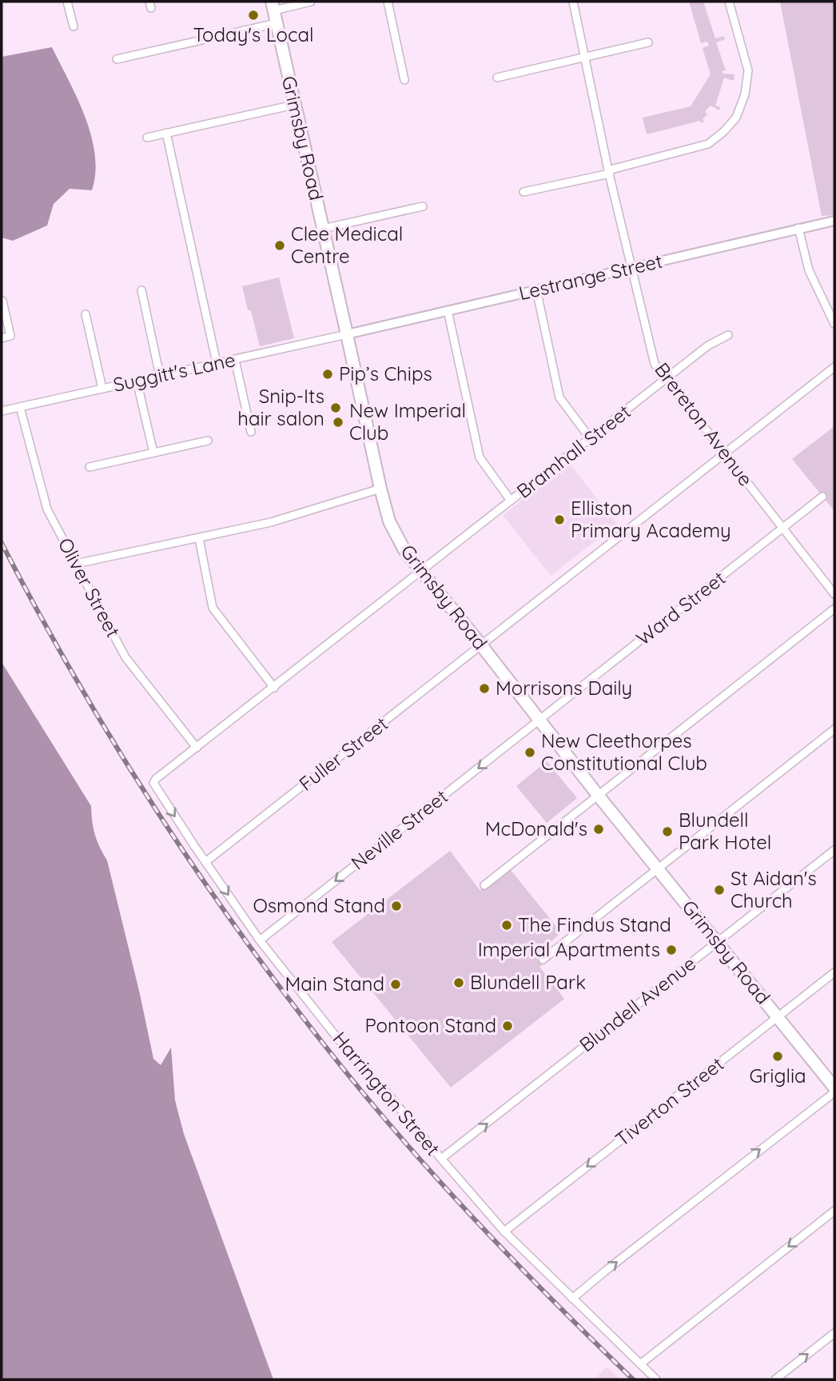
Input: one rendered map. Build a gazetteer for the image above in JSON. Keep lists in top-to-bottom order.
{
  "streets": {
    "main road": ["Grimsby Road"],
    "street": [
      "Lestrange Street",
      "Suggitt's Lane",
      "Brereton Avenue",
      "Bramhall Street",
      "Oliver Street",
      "Ward Street",
      "Fuller Street",
      "Neville Street",
      "Blundell Avenue",
      "Harrington Street",
      "Tiverton Street"
    ]
  },
  "crossings": [
    ["Grimsby Road", "Lestrange Street"],
    ["Grimsby Road", "Suggitt's Lane"],
    ["Grimsby Road", "Bramhall Street"],
    ["Grimsby Road", "Ward Street"],
    ["Grimsby Road", "Fuller Street"],
    ["Grimsby Road", "Neville Street"],
    ["Grimsby Road", "Blundell Avenue"],
    ["Grimsby Road", "Tiverton Street"],
    ["Lestrange Street", "Suggitt's Lane"],
    ["Lestrange Street", "Brereton Avenue"],
    ["Suggitt's Lane", "Oliver Street"],
    ["Brereton Avenue", "Bramhall Street"],
    ["Brereton Avenue", "Ward Street"],
    ["Brereton Avenue", "Fuller Street"],
    ["Bramhall Street", "Oliver Street"],
    ["Bramhall Street", "Harrington Street"],
    ["Ward Street", "Neville Street"],
    ["Fuller Street", "Harrington Street"],
    ["Neville Street", "Harrington Street"],
    ["Blundell Avenue", "Harrington Street"],
    ["Harrington Street", "Tiverton Street"]
  ],
  "one_way": ["Neville Street", "Blundell Avenue", "Tiverton Street"],
  "places": [
    "Today's Local",
    "Clee Medical Centre",
    "Pip’s Chips",
    "Snip-Its hair salon",
    "New Imperial Club",
    "Elliston Primary Academy",
    "Morrisons Daily",
    "New Cleethorpes Constitutional Club",
    "McDonald's",
    "Blundell Park Hotel",
    "St Aidan's Church",
    "Osmond Stand",
    "The Findus Stand",
    "Imperial Apartments",
    "Blundell Park",
    "Main Stand",
    "Pontoon Stand",
    "Griglia"
  ]
}
